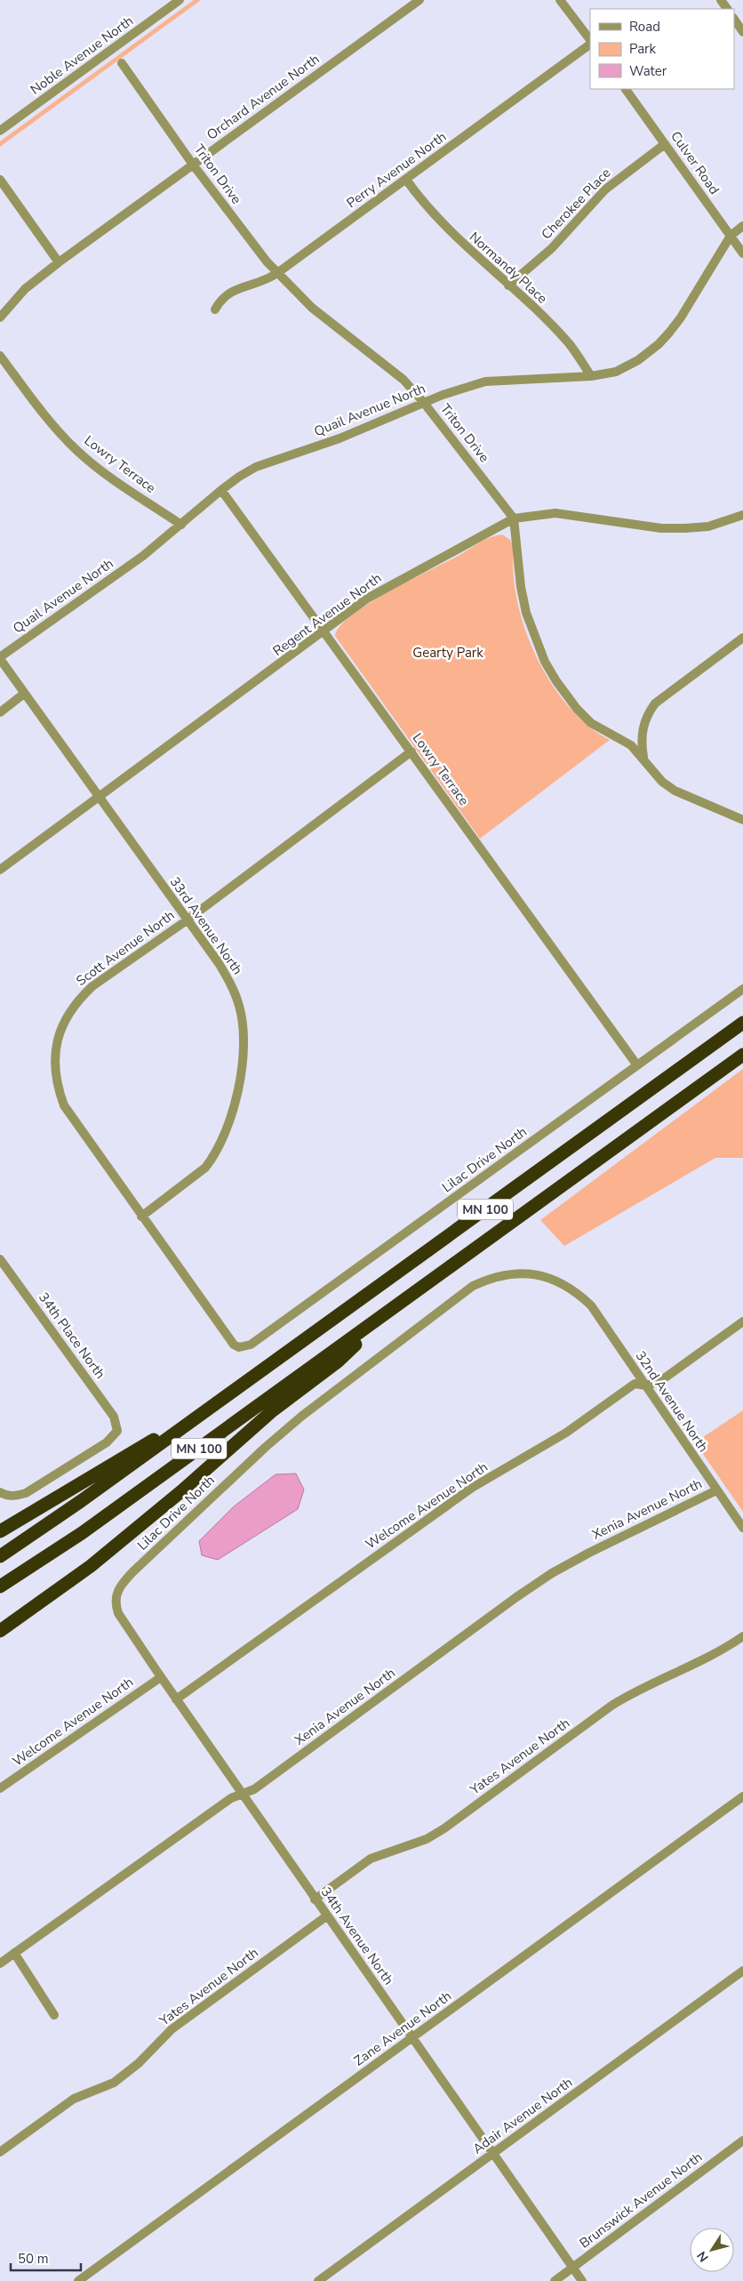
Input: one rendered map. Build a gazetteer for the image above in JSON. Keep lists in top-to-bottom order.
{
  "streets": {
    "highway": ["MN 100"],
    "street": [
      "Noble Avenue North",
      "Orchard Avenue North",
      "Culver Road",
      "Perry Avenue North",
      "Triton Drive",
      "Cherokee Place",
      "Normandy Place",
      "Quail Avenue North",
      "Lowry Terrace",
      "Regent Avenue North",
      "33rd Avenue North",
      "Scott Avenue North",
      "Lilac Drive North",
      "34th Place North",
      "32nd Avenue North",
      "Welcome Avenue North",
      "Xenia Avenue North",
      "Yates Avenue North",
      "34th Avenue North",
      "Zane Avenue North",
      "Adair Avenue North",
      "Brunswick Avenue North"
    ]
  },
  "crossings": [
    ["Orchard Avenue North", "Triton Drive"],
    ["Culver Road", "Cherokee Place"],
    ["Culver Road", "Quail Avenue North"],
    ["Perry Avenue North", "Triton Drive"],
    ["Perry Avenue North", "Normandy Place"],
    ["Triton Drive", "Quail Avenue North"],
    ["Triton Drive", "Regent Avenue North"],
    ["Cherokee Place", "Normandy Place"],
    ["Normandy Place", "Quail Avenue North"],
    ["Quail Avenue North", "Lowry Terrace"],
    ["Quail Avenue North", "33rd Avenue North"],
    ["Lowry Terrace", "Regent Avenue North"],
    ["Lowry Terrace", "Scott Avenue North"],
    ["Lowry Terrace", "Lilac Drive North"],
    ["Regent Avenue North", "33rd Avenue North"],
    ["33rd Avenue North", "Scott Avenue North"],
    ["Scott Avenue North", "Lilac Drive North"],
    ["Lilac Drive North", "32nd Avenue North"],
    ["Lilac Drive North", "34th Avenue North"],
    ["32nd Avenue North", "Welcome Avenue North"],
    ["32nd Avenue North", "Xenia Avenue North"],
    ["Welcome Avenue North", "34th Avenue North"],
    ["Xenia Avenue North", "34th Avenue North"],
    ["Yates Avenue North", "34th Avenue North"],
    ["34th Avenue North", "Zane Avenue North"],
    ["34th Avenue North", "Adair Avenue North"],
    ["34th Avenue North", "Brunswick Avenue North"]
  ],
  "parks": ["Gearty Park"],
  "legend": ["Road", "Park", "Water"],
  "scale_bar": "50 m",
  "north": "bottom left"
}
